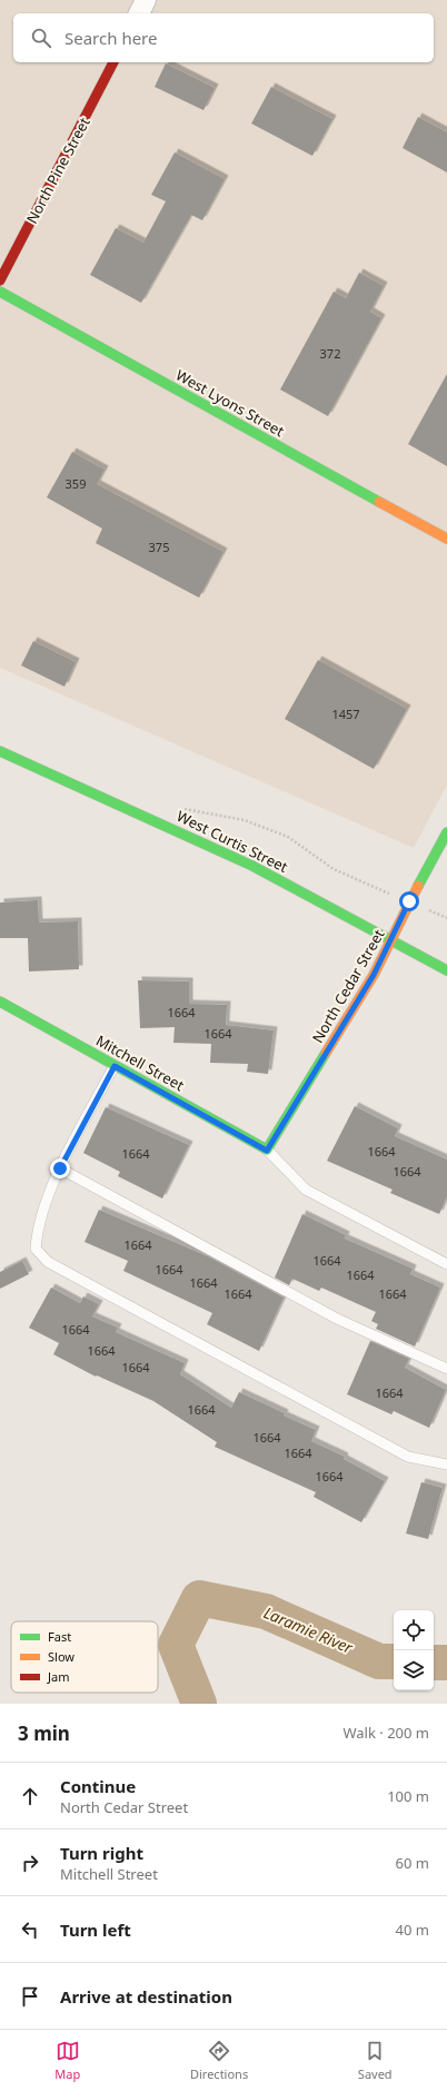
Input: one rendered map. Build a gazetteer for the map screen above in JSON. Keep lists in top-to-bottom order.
{
  "streets": {
    "street": [
      "North Pine Street",
      "West Lyons Street",
      "West Curtis Street",
      "North Cedar Street",
      "Mitchell Street"
    ]
  },
  "crossings": [
    ["West Curtis Street", "North Cedar Street"],
    ["North Cedar Street", "Mitchell Street"]
  ],
  "water": ["Laramie River"],
  "house_numbers": [
    "372",
    "359",
    "375",
    "1457",
    "1664",
    "1664",
    "1664",
    "1664",
    "1664",
    "1664",
    "1664",
    "1664",
    "1664",
    "1664",
    "1664",
    "1664",
    "1664",
    "1664",
    "1664",
    "1664",
    "1664",
    "1664",
    "1664",
    "1664"
  ],
  "legend": ["Fast", "Slow", "Jam"],
  "page": {
    "search": "Search here",
    "heading": ["3 min", "Walk · 200 m"],
    "list": [
      ["Continue", "North Cedar Street", "100 m"],
      ["Turn right", "Mitchell Street", "60 m"],
      ["Turn left", "40 m"],
      "Arrive at destination"
    ],
    "nav": ["Map", "Directions", "Saved"]
  }
}
